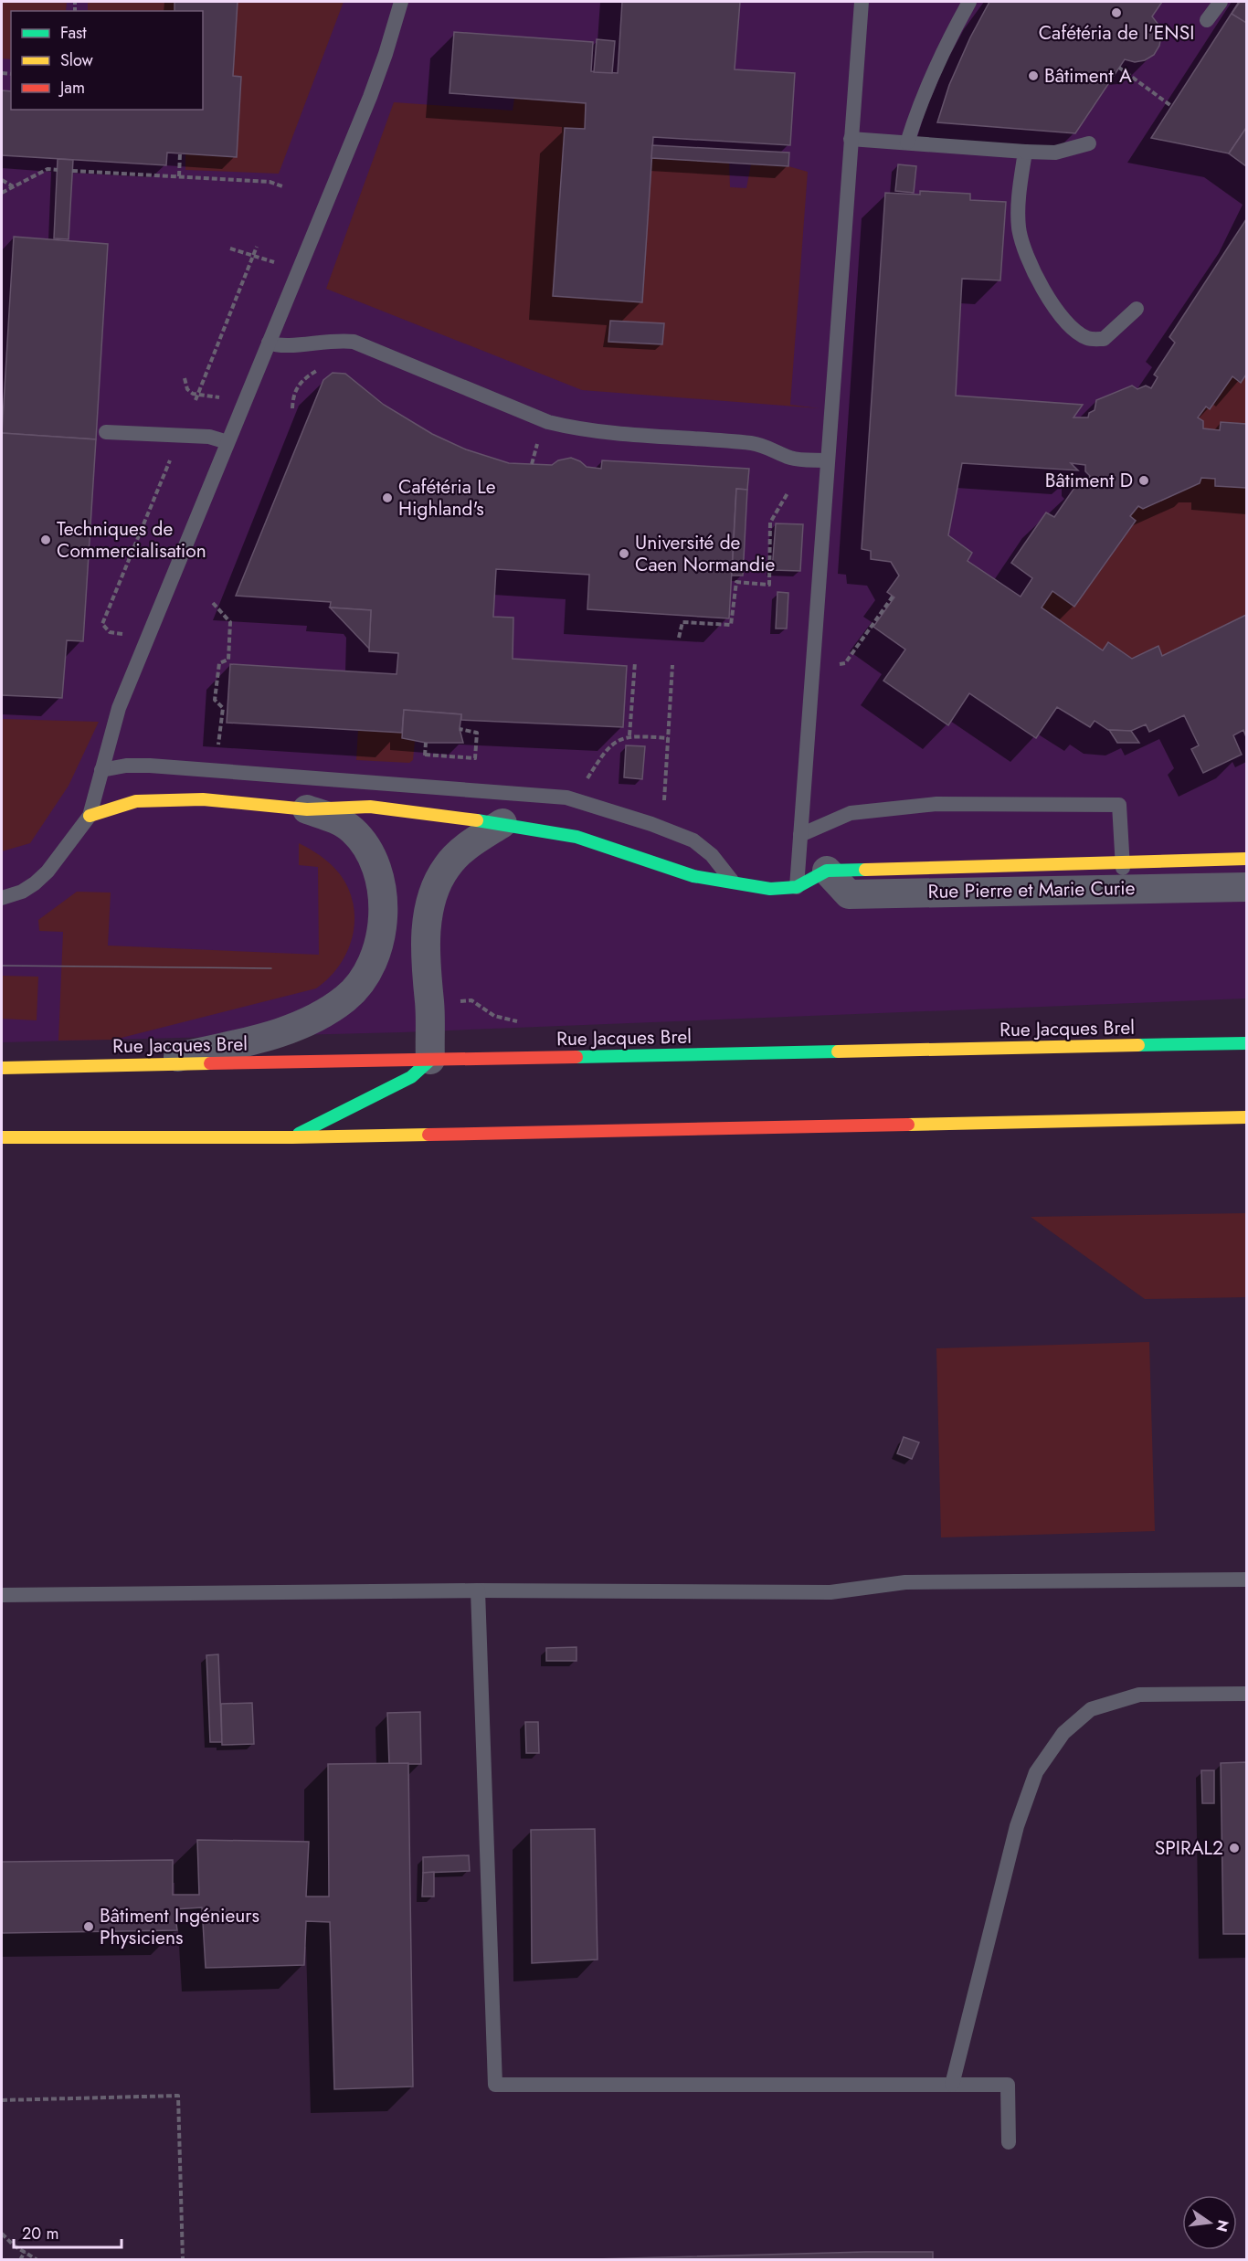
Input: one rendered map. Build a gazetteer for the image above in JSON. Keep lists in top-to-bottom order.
{
  "streets": {
    "main road": ["Rue Pierre et Marie Curie", "Rue Jacques Brel"]
  },
  "places": [
    "Cafétéria de l'ENSI",
    "Bâtiment A",
    "Bâtiment D",
    "Cafétéria Le Highland's",
    "Techniques de Commercialisation",
    "Université de Caen Normandie",
    "SPIRAL2",
    "Bâtiment Ingénieurs Physiciens"
  ],
  "legend": ["Fast", "Slow", "Jam"],
  "scale_bar": "20 m",
  "north": "right"
}
